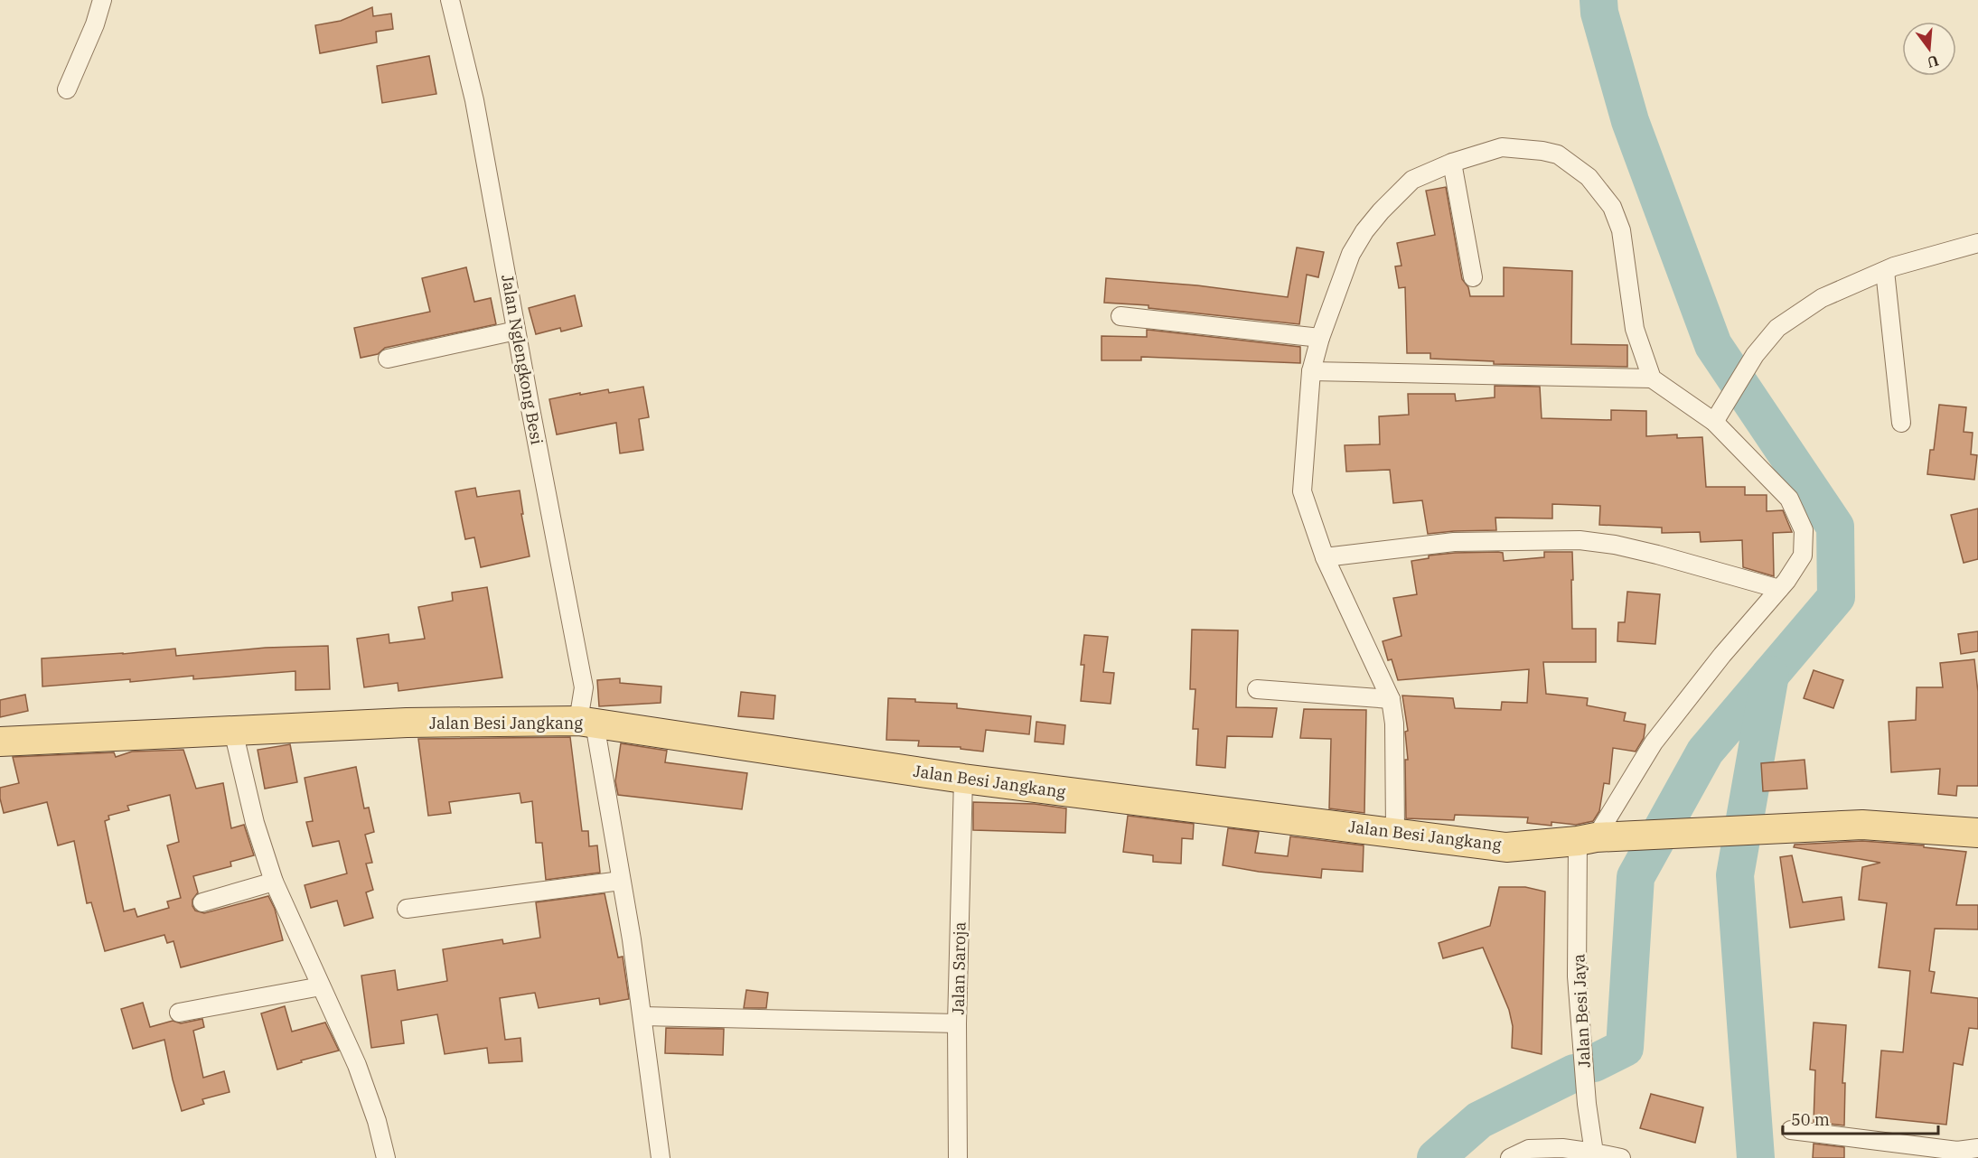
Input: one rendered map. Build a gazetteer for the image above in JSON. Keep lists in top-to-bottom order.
{
  "streets": {
    "main road": ["Jalan Besi Jangkang"],
    "street": ["Jalan Nglengkong Besi", "Jalan Saroja", "Jalan Besi Jaya"]
  },
  "crossings": [
    ["Jalan Nglengkong Besi", "Jalan Besi Jangkang"],
    ["Jalan Besi Jangkang", "Jalan Saroja"],
    ["Jalan Besi Jangkang", "Jalan Besi Jaya"]
  ],
  "scale_bar": "50 m",
  "north": "bottom"
}
